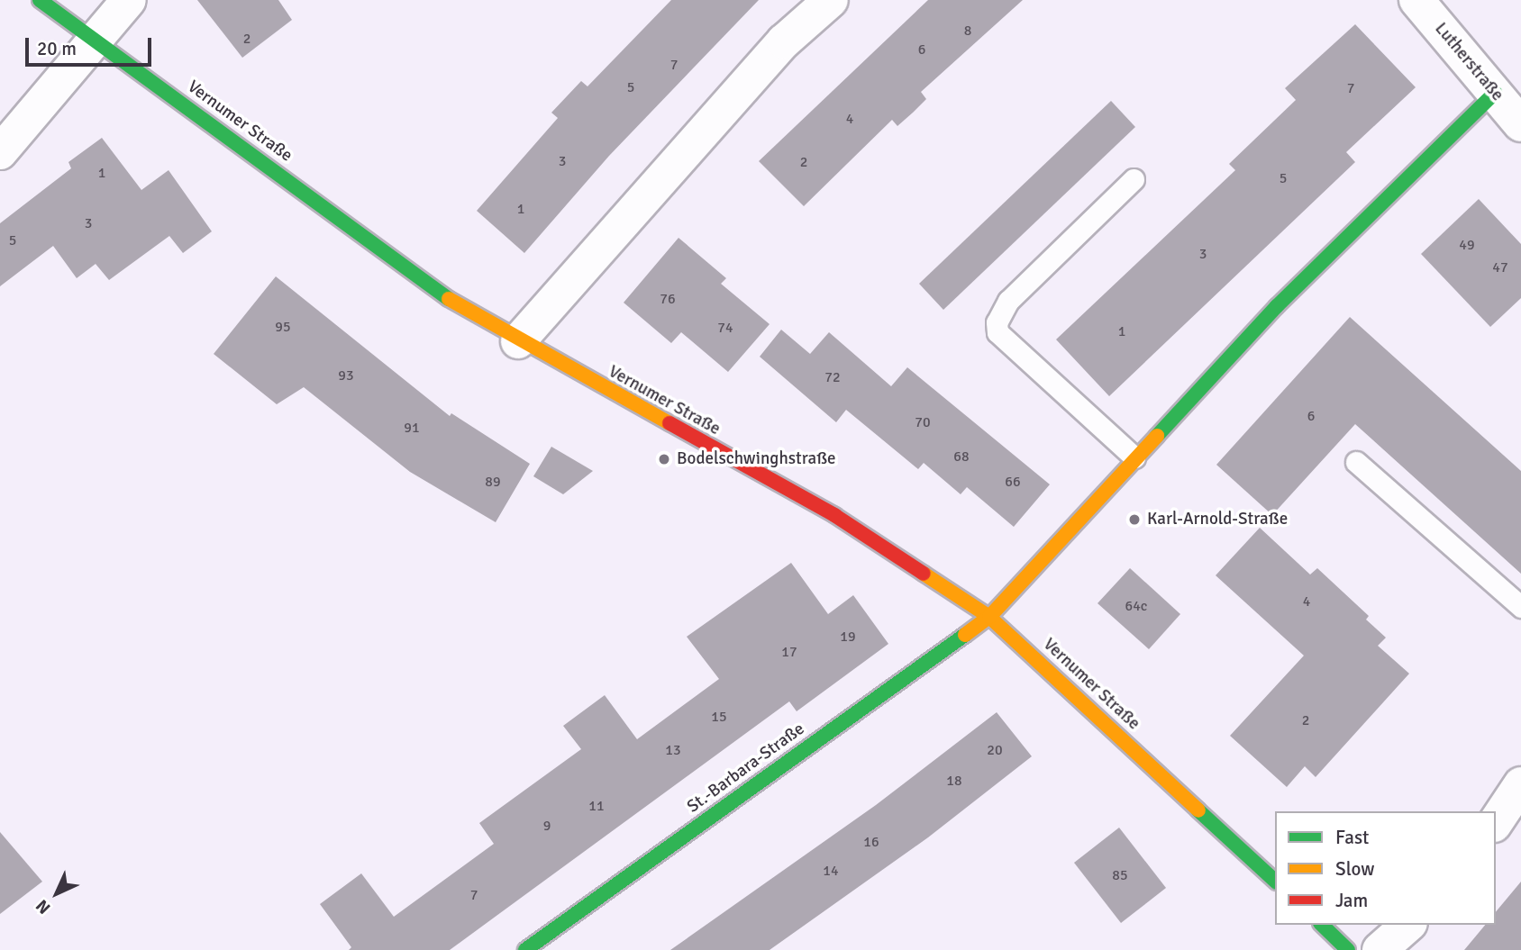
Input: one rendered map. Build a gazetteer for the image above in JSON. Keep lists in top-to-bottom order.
{
  "streets": {
    "street": ["Lutherstraße", "Vernumer Straße", "St.-Barbara-Straße"]
  },
  "crossings": [
    ["Vernumer Straße", "St.-Barbara-Straße"]
  ],
  "places": ["Bodelschwinghstraße", "Karl-Arnold-Straße"],
  "house_numbers": [
    "8",
    "2",
    "6",
    "7",
    "5",
    "7",
    "4",
    "3",
    "2",
    "1",
    "5",
    "1",
    "3",
    "5",
    "49",
    "3",
    "47",
    "76",
    "95",
    "74",
    "1",
    "93",
    "72",
    "6",
    "70",
    "91",
    "68",
    "89",
    "66",
    "4",
    "64c",
    "19",
    "17",
    "15",
    "2",
    "13",
    "20",
    "18",
    "11",
    "9",
    "16",
    "14",
    "85",
    "7"
  ],
  "legend": ["Fast", "Slow", "Jam"],
  "scale_bar": "20 m",
  "north": "bottom left"
}
